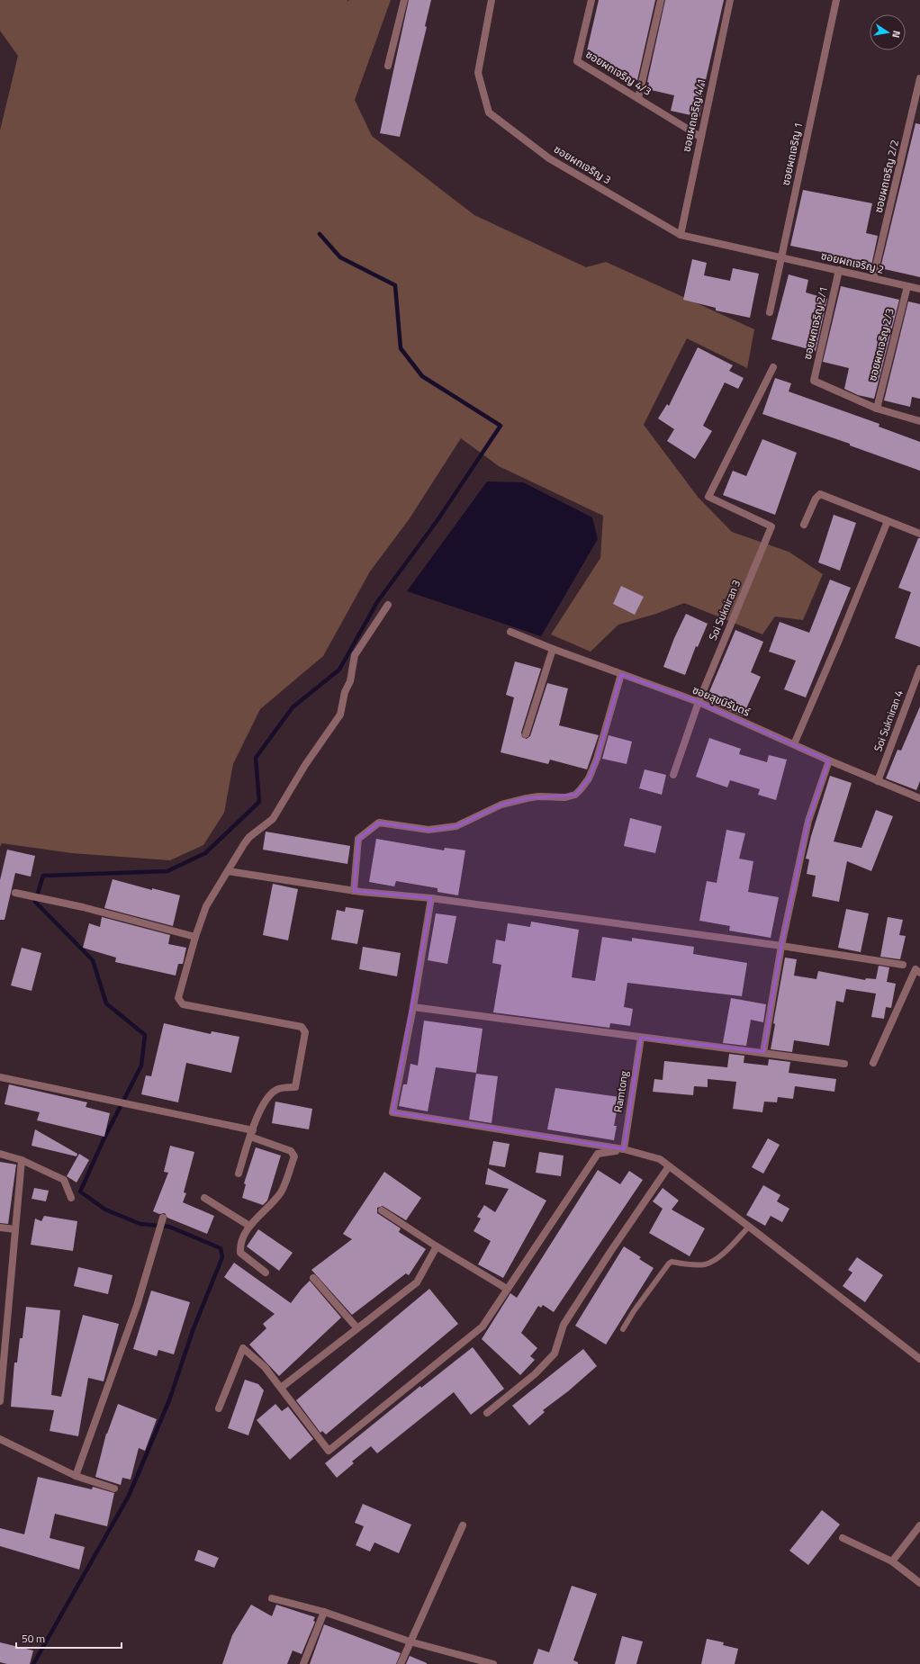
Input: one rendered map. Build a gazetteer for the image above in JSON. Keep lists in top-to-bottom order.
{
  "streets": {
    "street": [
      "ซอยผถเจริญ 4/3",
      "ซอยผถเจริญ 4/1",
      "ซอยผถเจริญ 1",
      "ซอยผถเจริญ 3",
      "ซอยผถเจริญ 2/2",
      "ซอยผถเจริญ 2",
      "ซอยผถเจริญ 2/1",
      "ซอยผถเจริญ 2/3",
      "Soi Sukniran 3",
      "ซอยสุขนิรันดร์",
      "Soi Sukniran 4",
      "Ramtong"
    ]
  },
  "crossings": [
    ["ซอยผถเจริญ 4/3", "ซอยผถเจริญ 4/1"],
    ["ซอยผถเจริญ 4/1", "ซอยผถเจริญ 3"],
    ["ซอยผถเจริญ 1", "ซอยผถเจริญ 3"],
    ["ซอยผถเจริญ 1", "ซอยผถเจริญ 2"],
    ["ซอยผถเจริญ 3", "ซอยผถเจริญ 2"],
    ["ซอยผถเจริญ 2/2", "ซอยผถเจริญ 2"],
    ["ซอยผถเจริญ 2", "ซอยผถเจริญ 2/1"],
    ["ซอยผถเจริญ 2", "ซอยผถเจริญ 2/3"],
    ["ซอยผถเจริญ 2/1", "ซอยผถเจริญ 2/3"],
    ["Soi Sukniran 3", "ซอยสุขนิรันดร์"],
    ["ซอยสุขนิรันดร์", "Soi Sukniran 4"]
  ],
  "scale_bar": "50 m",
  "north": "right"
}
